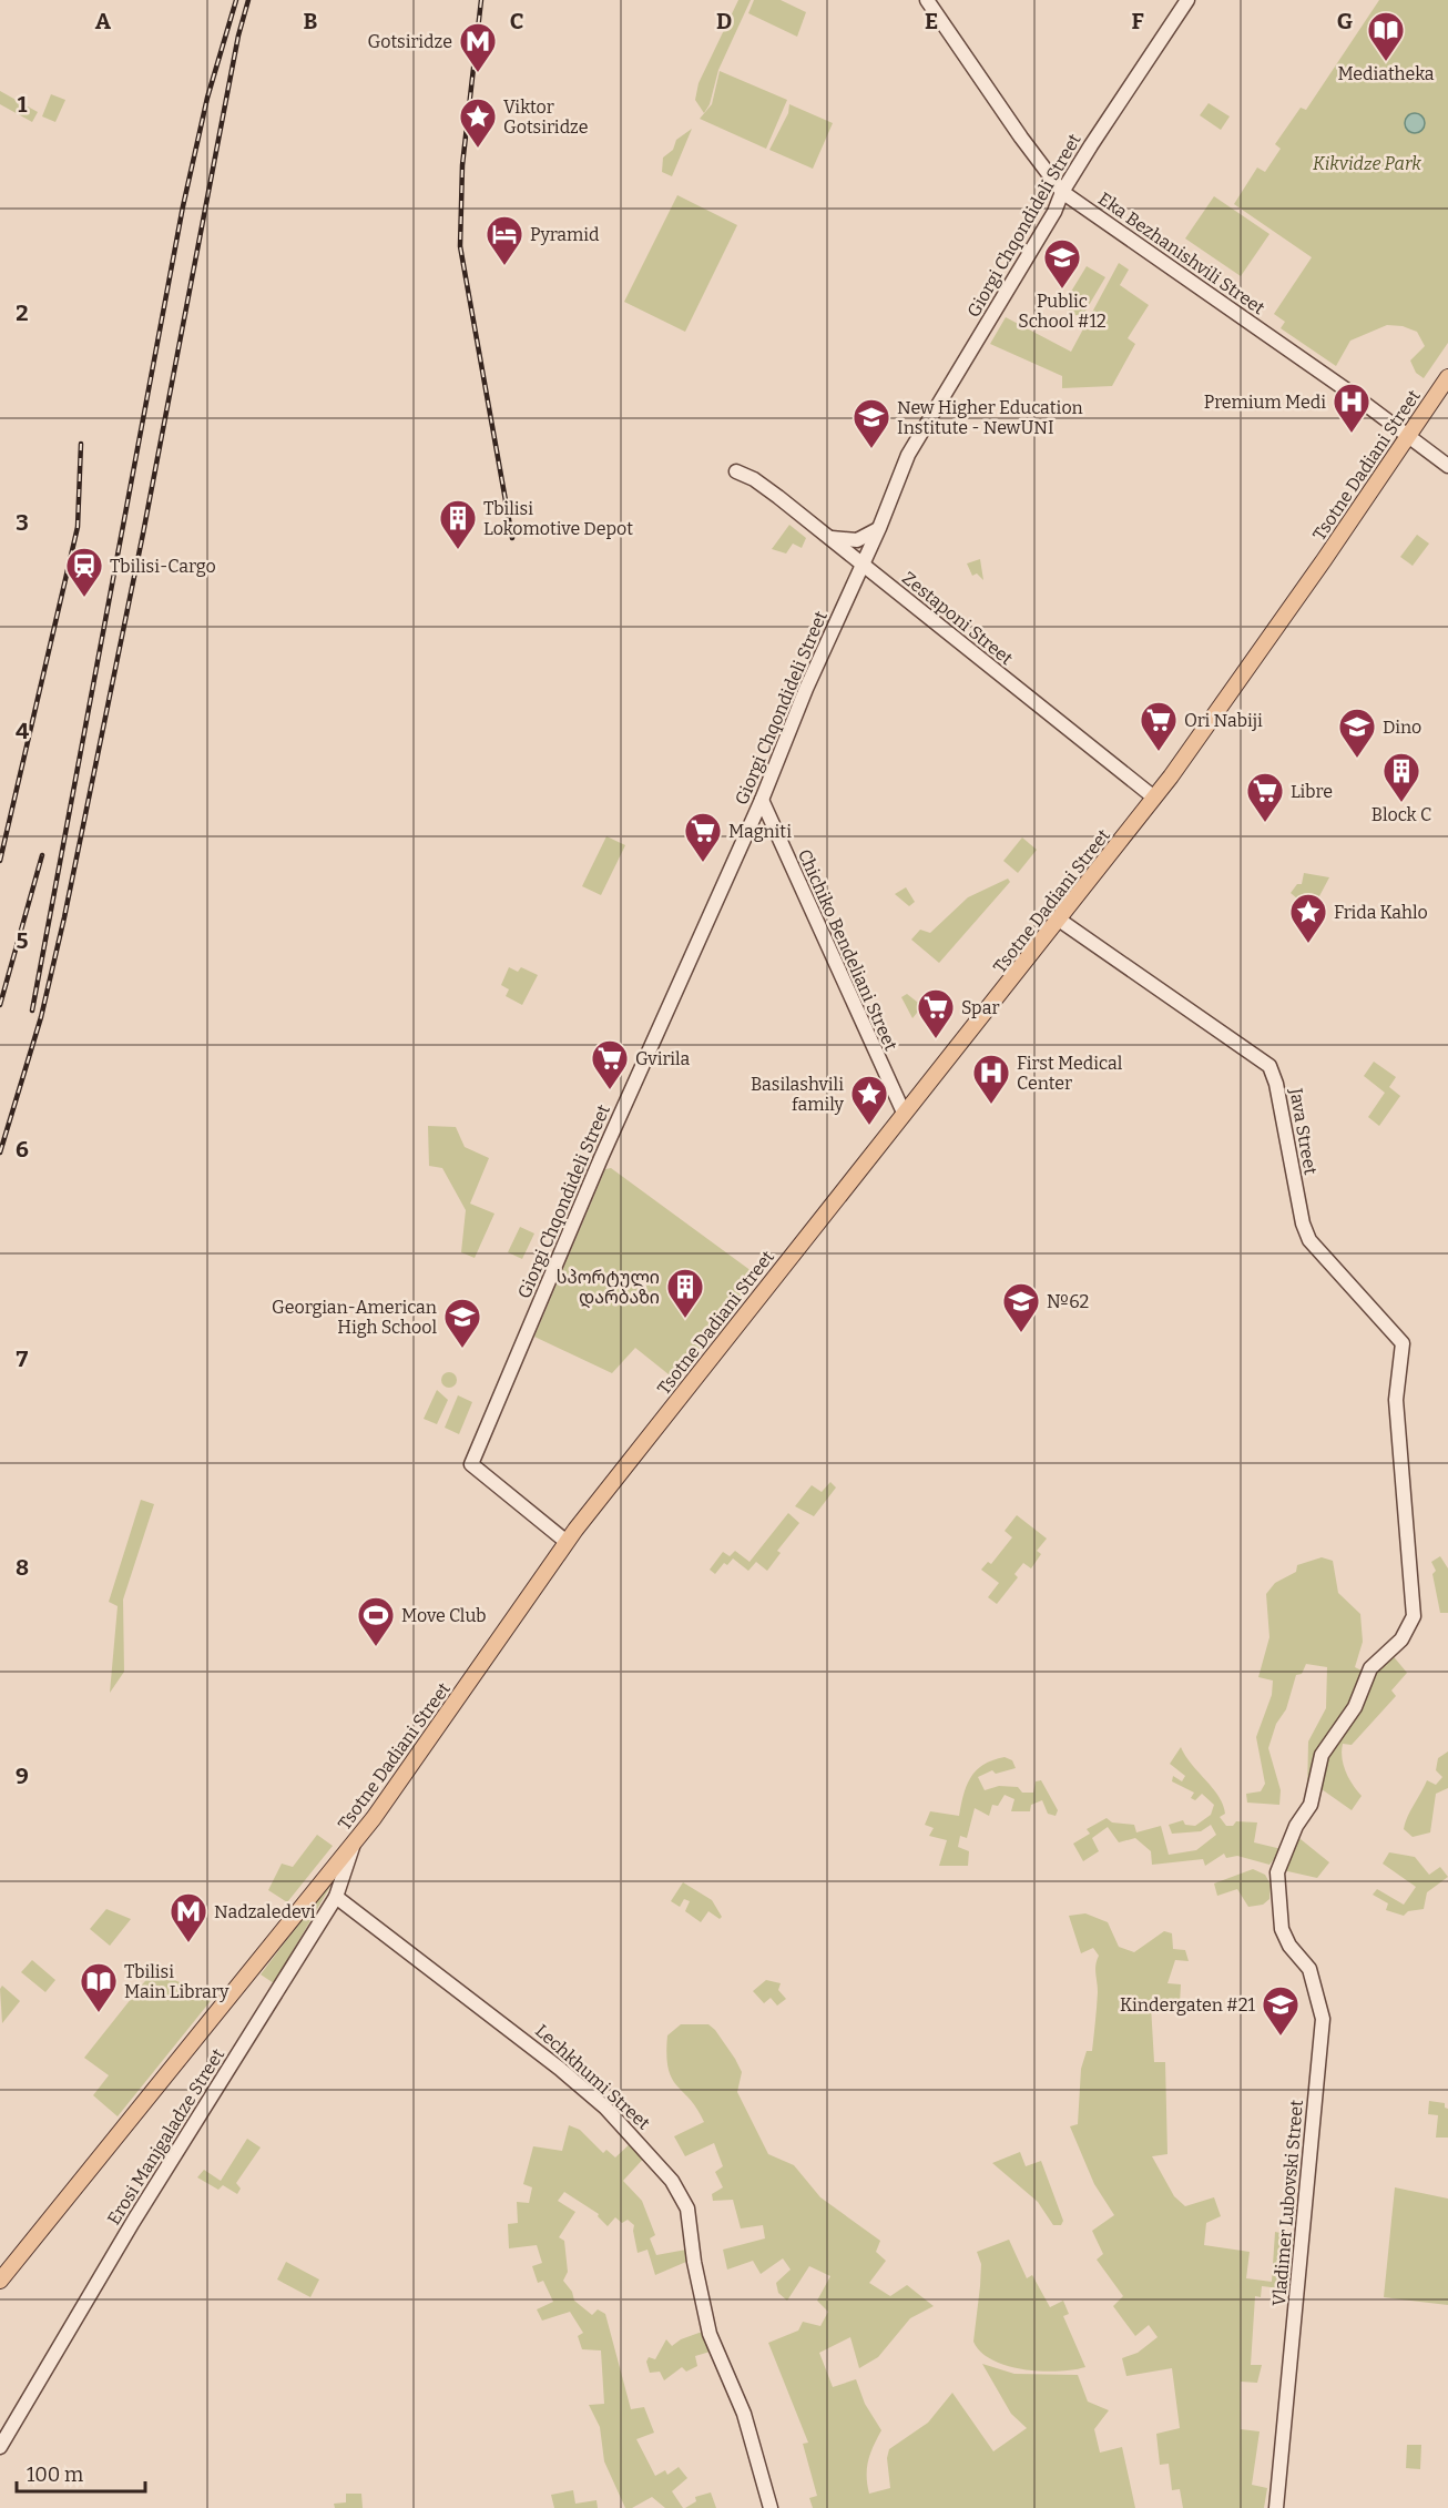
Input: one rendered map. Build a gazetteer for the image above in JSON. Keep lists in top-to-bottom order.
{
  "streets": {
    "main road": ["Tsotne Dadiani Street"],
    "street": [
      "Giorgi Chqondideli Street",
      "Eka Bezhanishvili Street",
      "Zestaponi Street",
      "Chichiko Bendeliani Street",
      "Java Street",
      "Lechkhumi Street",
      "Erosi Manjgaladze Street",
      "Vladimer Lubovski Street"
    ]
  },
  "crossings": [
    ["Giorgi Chqondideli Street", "Eka Bezhanishvili Street"],
    ["Giorgi Chqondideli Street", "Tsotne Dadiani Street"],
    ["Giorgi Chqondideli Street", "Zestaponi Street"],
    ["Giorgi Chqondideli Street", "Chichiko Bendeliani Street"],
    ["Eka Bezhanishvili Street", "Tsotne Dadiani Street"],
    ["Tsotne Dadiani Street", "Zestaponi Street"],
    ["Tsotne Dadiani Street", "Chichiko Bendeliani Street"],
    ["Tsotne Dadiani Street", "Java Street"],
    ["Tsotne Dadiani Street", "Erosi Manjgaladze Street"],
    ["Java Street", "Vladimer Lubovski Street"],
    ["Lechkhumi Street", "Erosi Manjgaladze Street"]
  ],
  "parks": ["Kikvidze Park"],
  "places": {
    "library": ["Mediatheka", "Tbilisi Main Library"],
    "metro station": ["Gotsiridze", "Nadzaledevi"],
    "place": ["Viktor Gotsiridze", "Frida Kahlo", "Basilashvili family"],
    "hotel": ["Pyramid"],
    "school or university": [
      "Public School #12",
      "New Higher Education Institute - NewUNI",
      "Dino",
      "№62",
      "Georgian-American High School",
      "Kindergaten #21"
    ],
    "hospital": ["Premium Medi", "First Medical Center"],
    "building": ["Tbilisi Lokomotive Depot", "Block C", "სპორტული დარბაზი"],
    "station": ["Tbilisi-Cargo"],
    "supermarket": [
      "Ori Nabiji",
      "Libre",
      "Magniti",
      "Spar",
      "Gvirila"
    ],
    "sports": ["Move Club"]
  },
  "scale_bar": "100 m",
  "grid": {
    "columns": [
      "A",
      "B",
      "C",
      "D",
      "E",
      "F",
      "G"
    ],
    "rows": [
      "1",
      "2",
      "3",
      "4",
      "5",
      "6",
      "7",
      "8",
      "9"
    ]
  }
}
